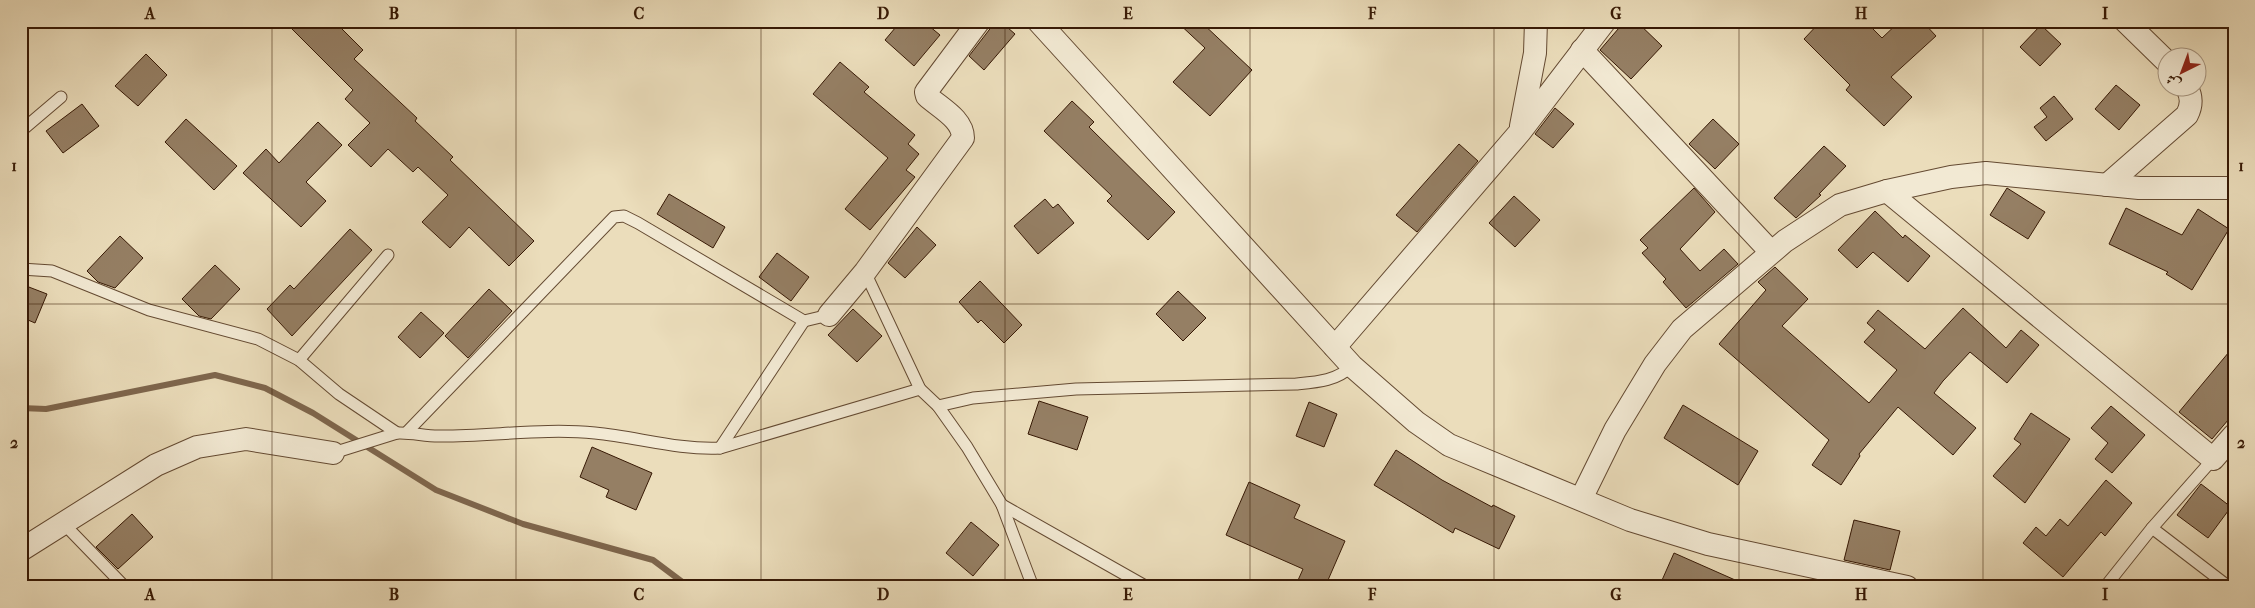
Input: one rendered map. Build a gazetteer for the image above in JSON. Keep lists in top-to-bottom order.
{
  "north": "bottom left",
  "grid": {
    "columns": [
      "A",
      "B",
      "C",
      "D",
      "E",
      "F",
      "G",
      "H",
      "I"
    ],
    "rows": ["1", "2"]
  }
}
